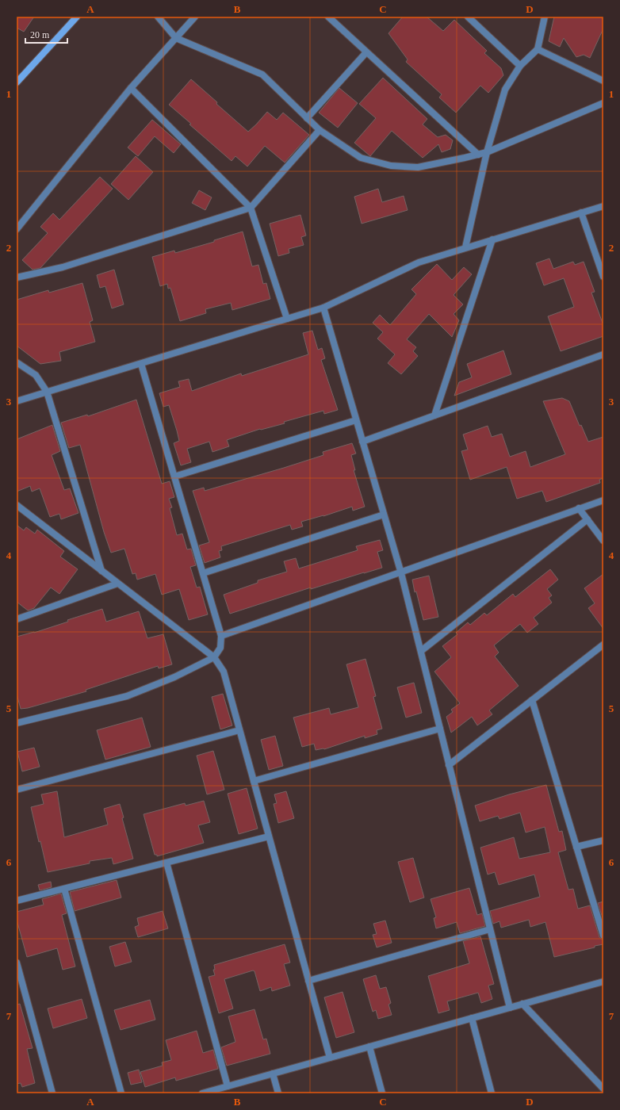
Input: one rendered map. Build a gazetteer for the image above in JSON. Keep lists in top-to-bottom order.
{
  "scale_bar": "20 m",
  "grid": {
    "columns": [
      "A",
      "B",
      "C",
      "D"
    ],
    "rows": [
      "1",
      "2",
      "3",
      "4",
      "5",
      "6",
      "7"
    ]
  }
}
